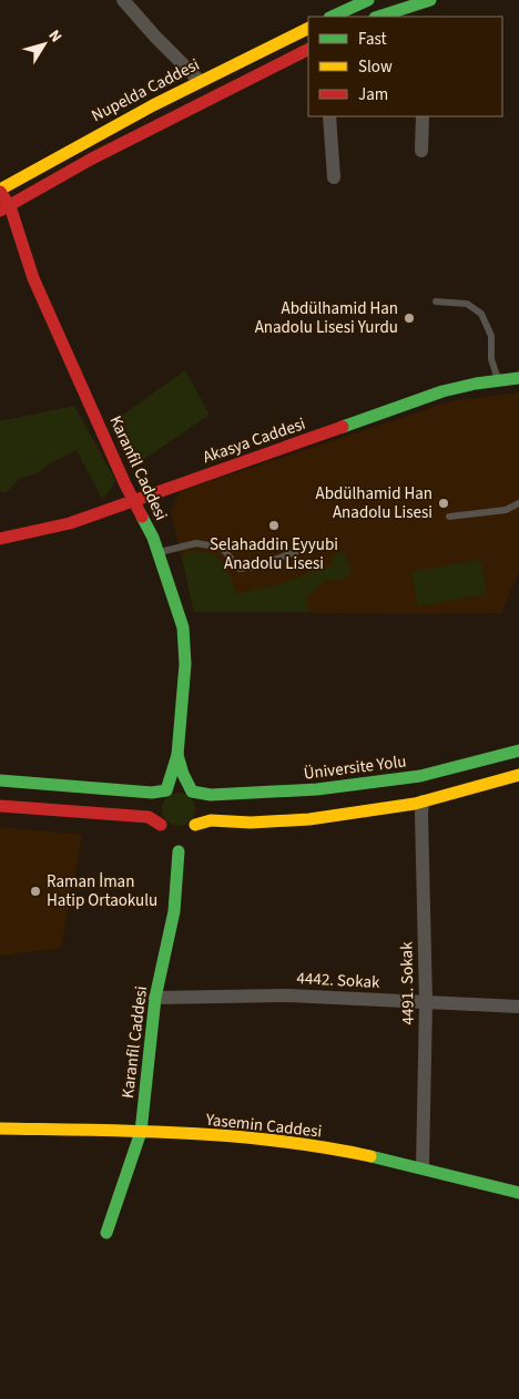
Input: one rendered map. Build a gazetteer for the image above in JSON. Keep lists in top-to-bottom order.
{
  "streets": {
    "street": [
      "Nupelda Caddesi",
      "Akasya Caddesi",
      "Karanfil Caddesi",
      "Üniversite Yolu",
      "4442. Sokak",
      "4491. Sokak",
      "Yasemin Caddesi"
    ]
  },
  "crossings": [
    ["Nupelda Caddesi", "Karanfil Caddesi"],
    ["Akasya Caddesi", "Karanfil Caddesi"],
    ["Karanfil Caddesi", "Üniversite Yolu"],
    ["Karanfil Caddesi", "4442. Sokak"],
    ["Karanfil Caddesi", "Yasemin Caddesi"],
    ["4442. Sokak", "4491. Sokak"],
    ["4491. Sokak", "Yasemin Caddesi"]
  ],
  "places": [
    "Abdülhamid Han Anadolu Lisesi Yurdu",
    "Abdülhamid Han Anadolu Lisesi",
    "Selahaddin Eyyubi Anadolu Lisesi",
    "Raman İman Hatip Ortaokulu"
  ],
  "legend": ["Fast", "Slow", "Jam"],
  "north": "top right"
}
